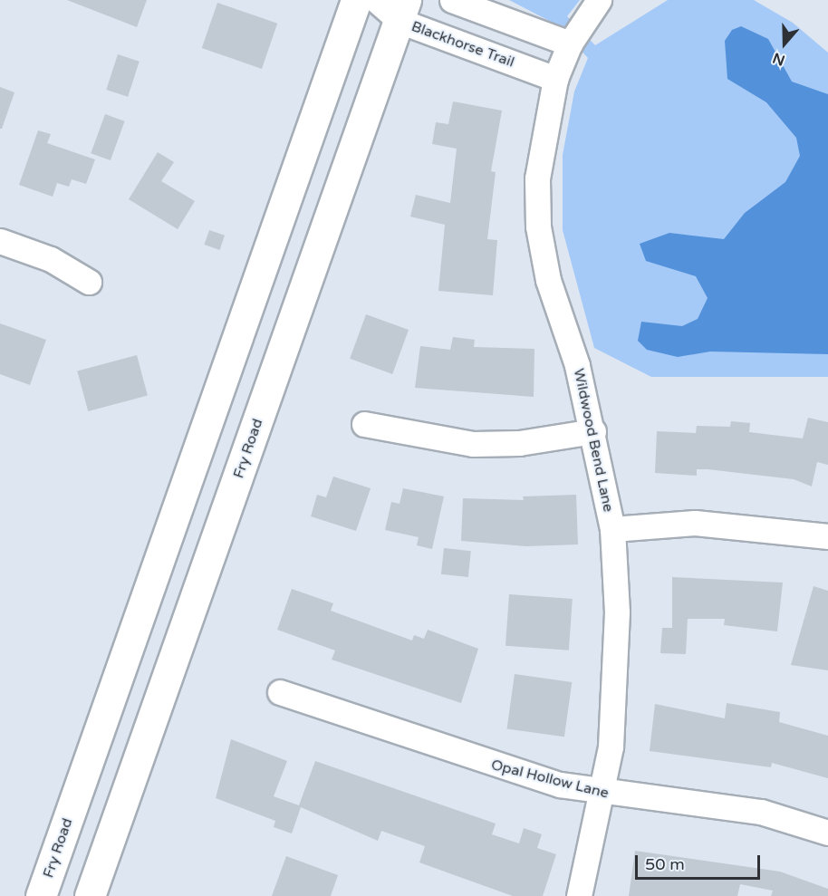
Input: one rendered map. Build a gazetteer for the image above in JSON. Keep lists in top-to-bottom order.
{
  "streets": {
    "main road": ["Fry Road"],
    "street": ["Blackhorse Trail", "Wildwood Bend Lane", "Opal Hollow Lane"]
  },
  "crossings": [
    ["Blackhorse Trail", "Wildwood Bend Lane"],
    ["Blackhorse Trail", "Fry Road"],
    ["Wildwood Bend Lane", "Opal Hollow Lane"]
  ],
  "scale_bar": "50 m",
  "north": "bottom"
}
